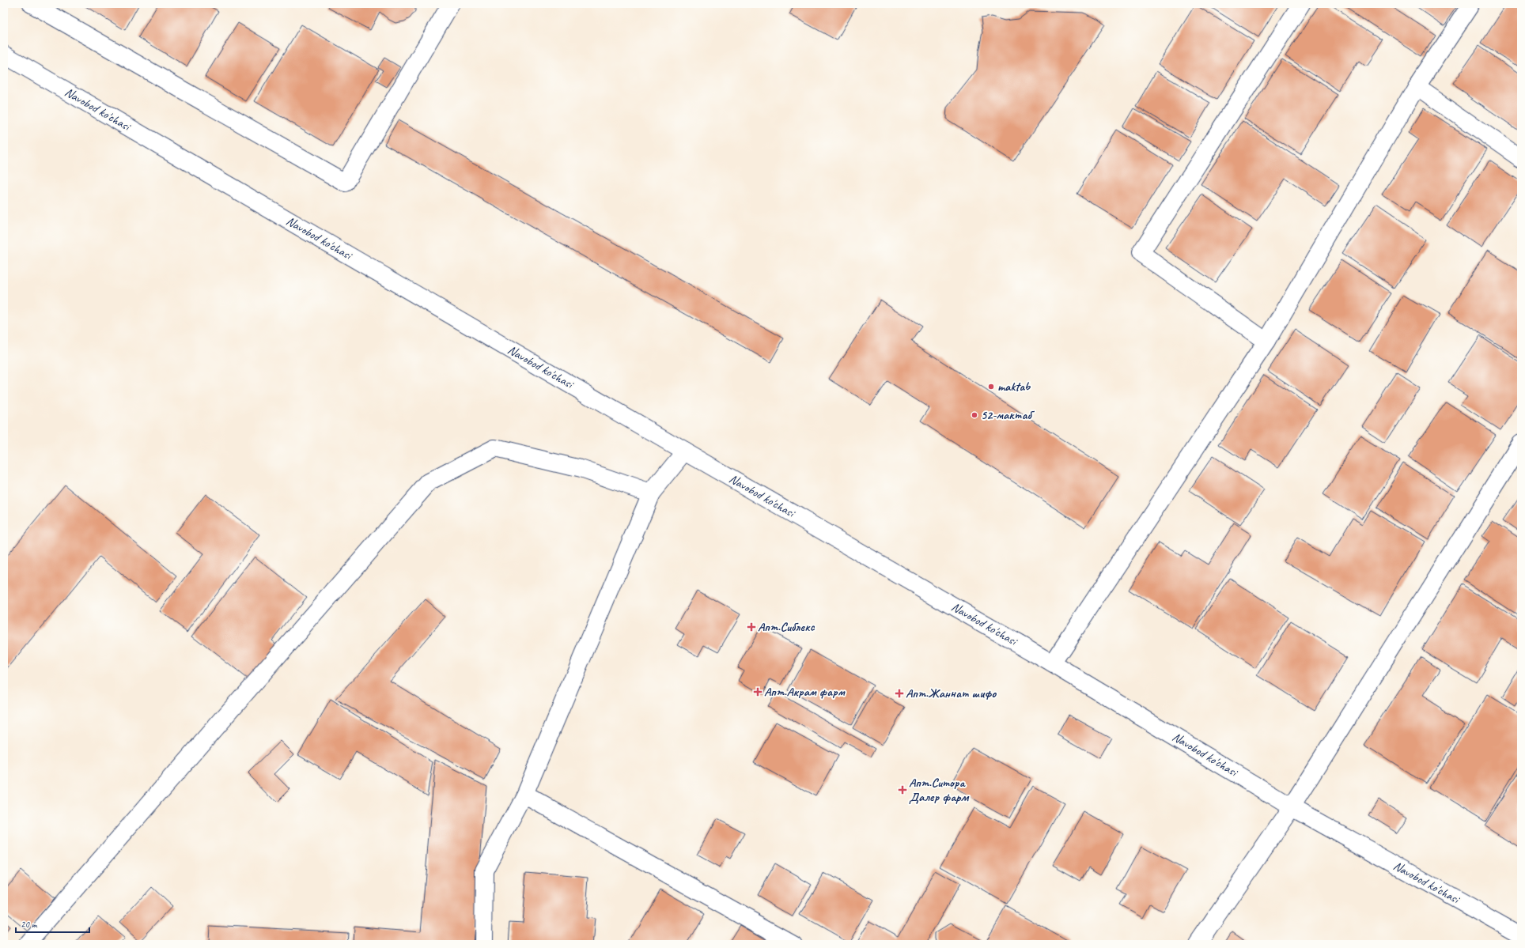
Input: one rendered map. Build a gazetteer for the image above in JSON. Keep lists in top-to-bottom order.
{
  "streets": {
    "street": ["Navobod ko'chasi"]
  },
  "places": {
    "other": ["maktab", "52-мактаб"],
    "health": [
      "Апт.Сиблекс",
      "Апт.Акрам фарм",
      "Апт.Жаннат шифо",
      "Апт.Ситора Далер фарм"
    ]
  },
  "scale_bar": "20 m"
}
